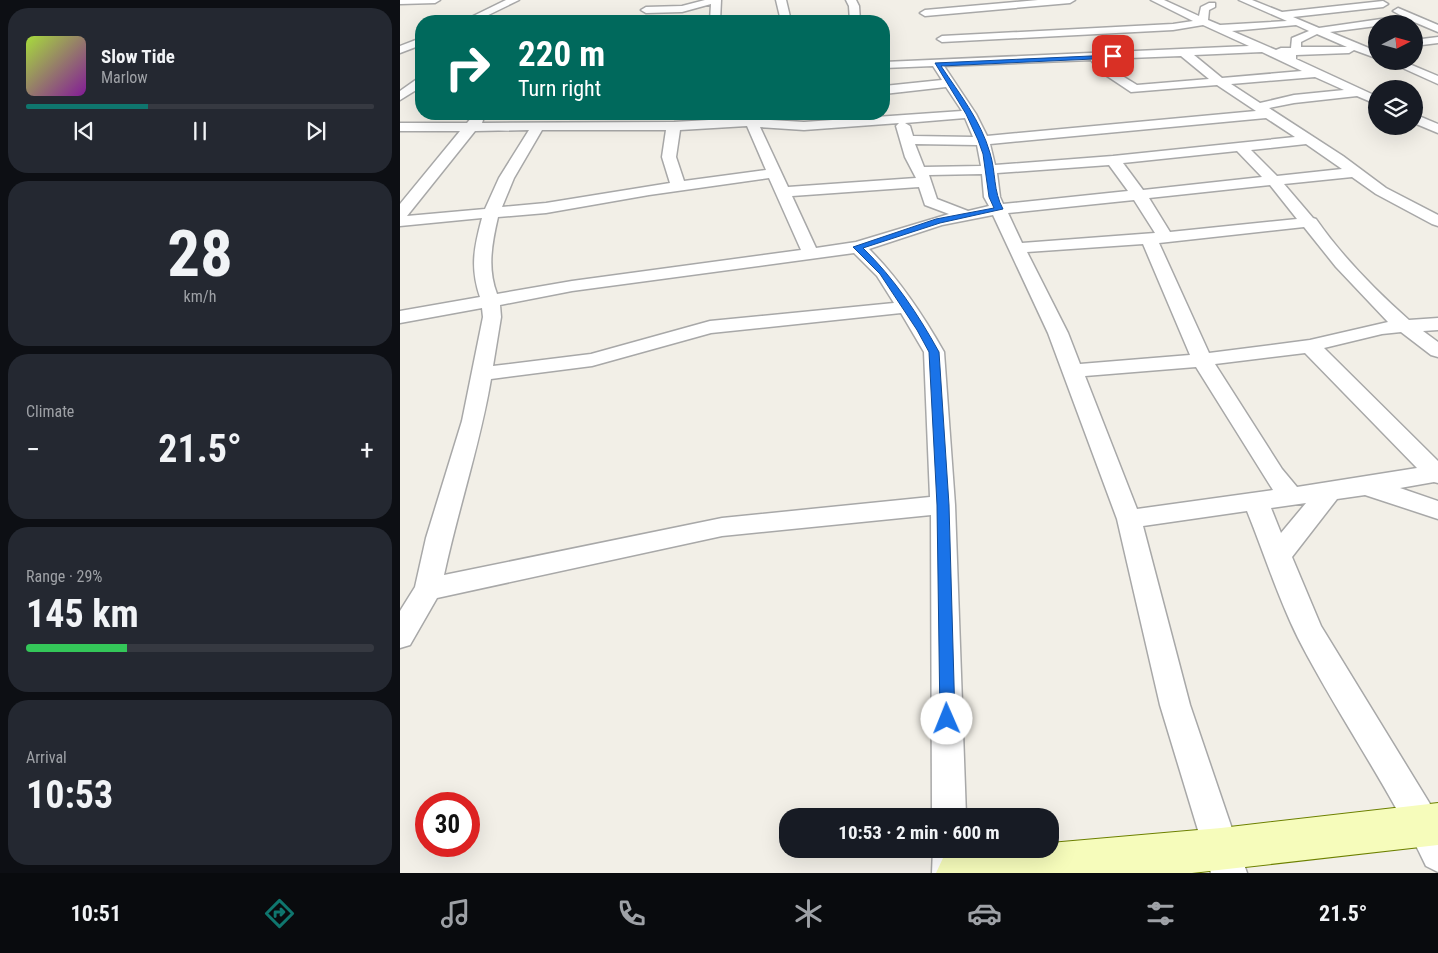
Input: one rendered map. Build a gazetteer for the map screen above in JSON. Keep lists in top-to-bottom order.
{
  "north": "right",
  "page": {
    "turn": ["220 m", "Turn right"],
    "song": ["Slow Tide", "Marlow"],
    "tile": [
      ["28", "km/h"],
      "Climate",
      ["Range · 29%", "145 km"],
      ["Arrival", "10:53"]
    ],
    "heat": ["−", "21.5°", "+"],
    "limit": "30",
    "trip": "10:53 · 2 min · 600 m",
    "tabs": ["10:51", "21.5°"]
  }
}
